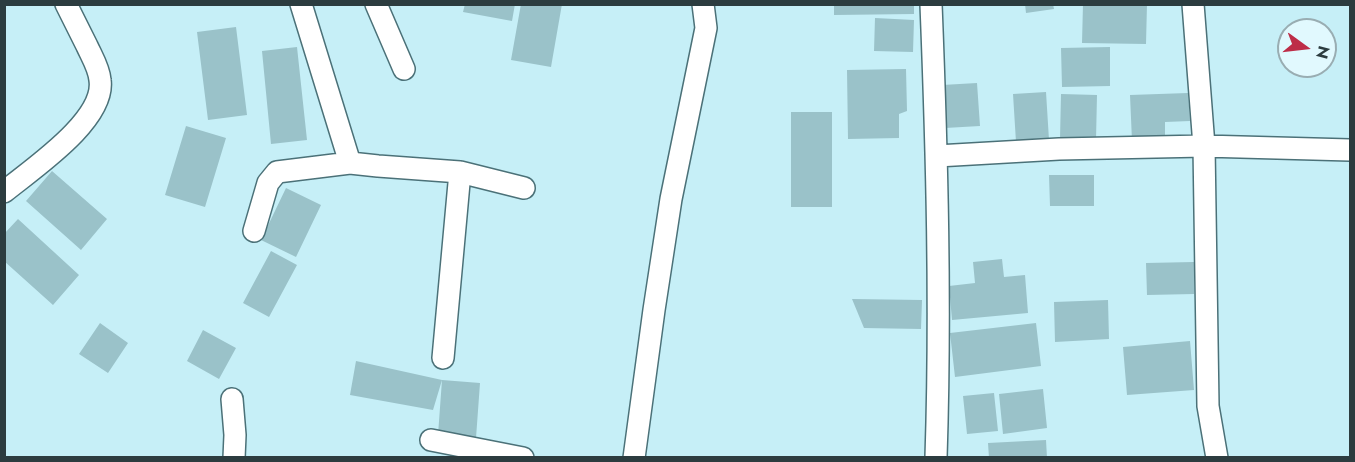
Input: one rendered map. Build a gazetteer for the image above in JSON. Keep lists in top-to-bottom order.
{
  "north": "right"
}
